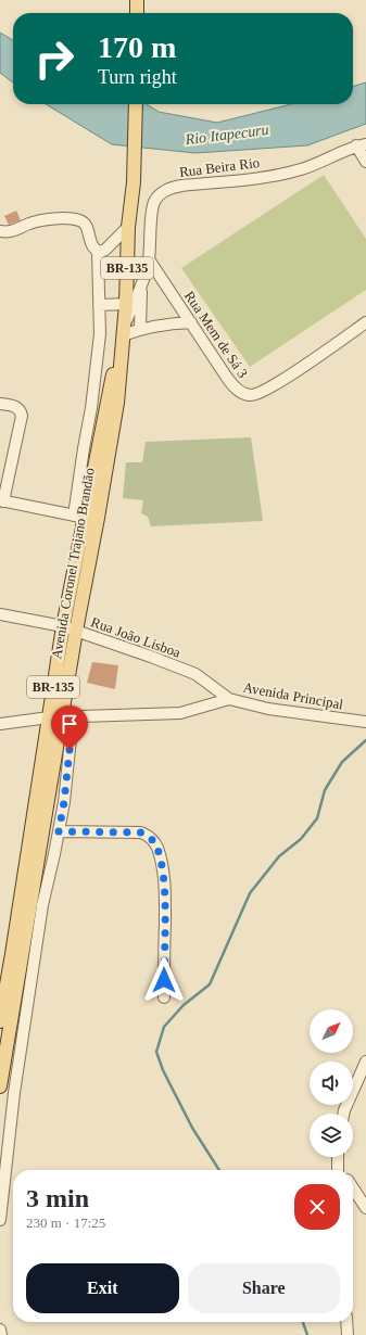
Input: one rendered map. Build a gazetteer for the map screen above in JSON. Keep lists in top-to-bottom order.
{
  "streets": {
    "main road": ["BR-135", "Avenida Coronel Trajano Brandão"],
    "street": [
      "Rua Beira Rio",
      "Rua Mem de Sá 3",
      "Rua João Lisboa",
      "Avenida Principal"
    ]
  },
  "crossings": [
    ["Rua Beira Rio", "Rua Mem de Sá 3"],
    ["Rua Beira Rio", "Avenida Coronel Trajano Brandão"],
    ["Avenida Coronel Trajano Brandão", "Rua João Lisboa"],
    ["Avenida Coronel Trajano Brandão", "Avenida Principal"],
    ["Rua João Lisboa", "Avenida Principal"]
  ],
  "water": ["Rio Itapecuru"],
  "north": "top right",
  "page": {
    "turn": ["170 m", "Turn right"],
    "heading": ["3 min", "230 m · 17:25"],
    "buttons": ["Exit", "Share"]
  }
}
